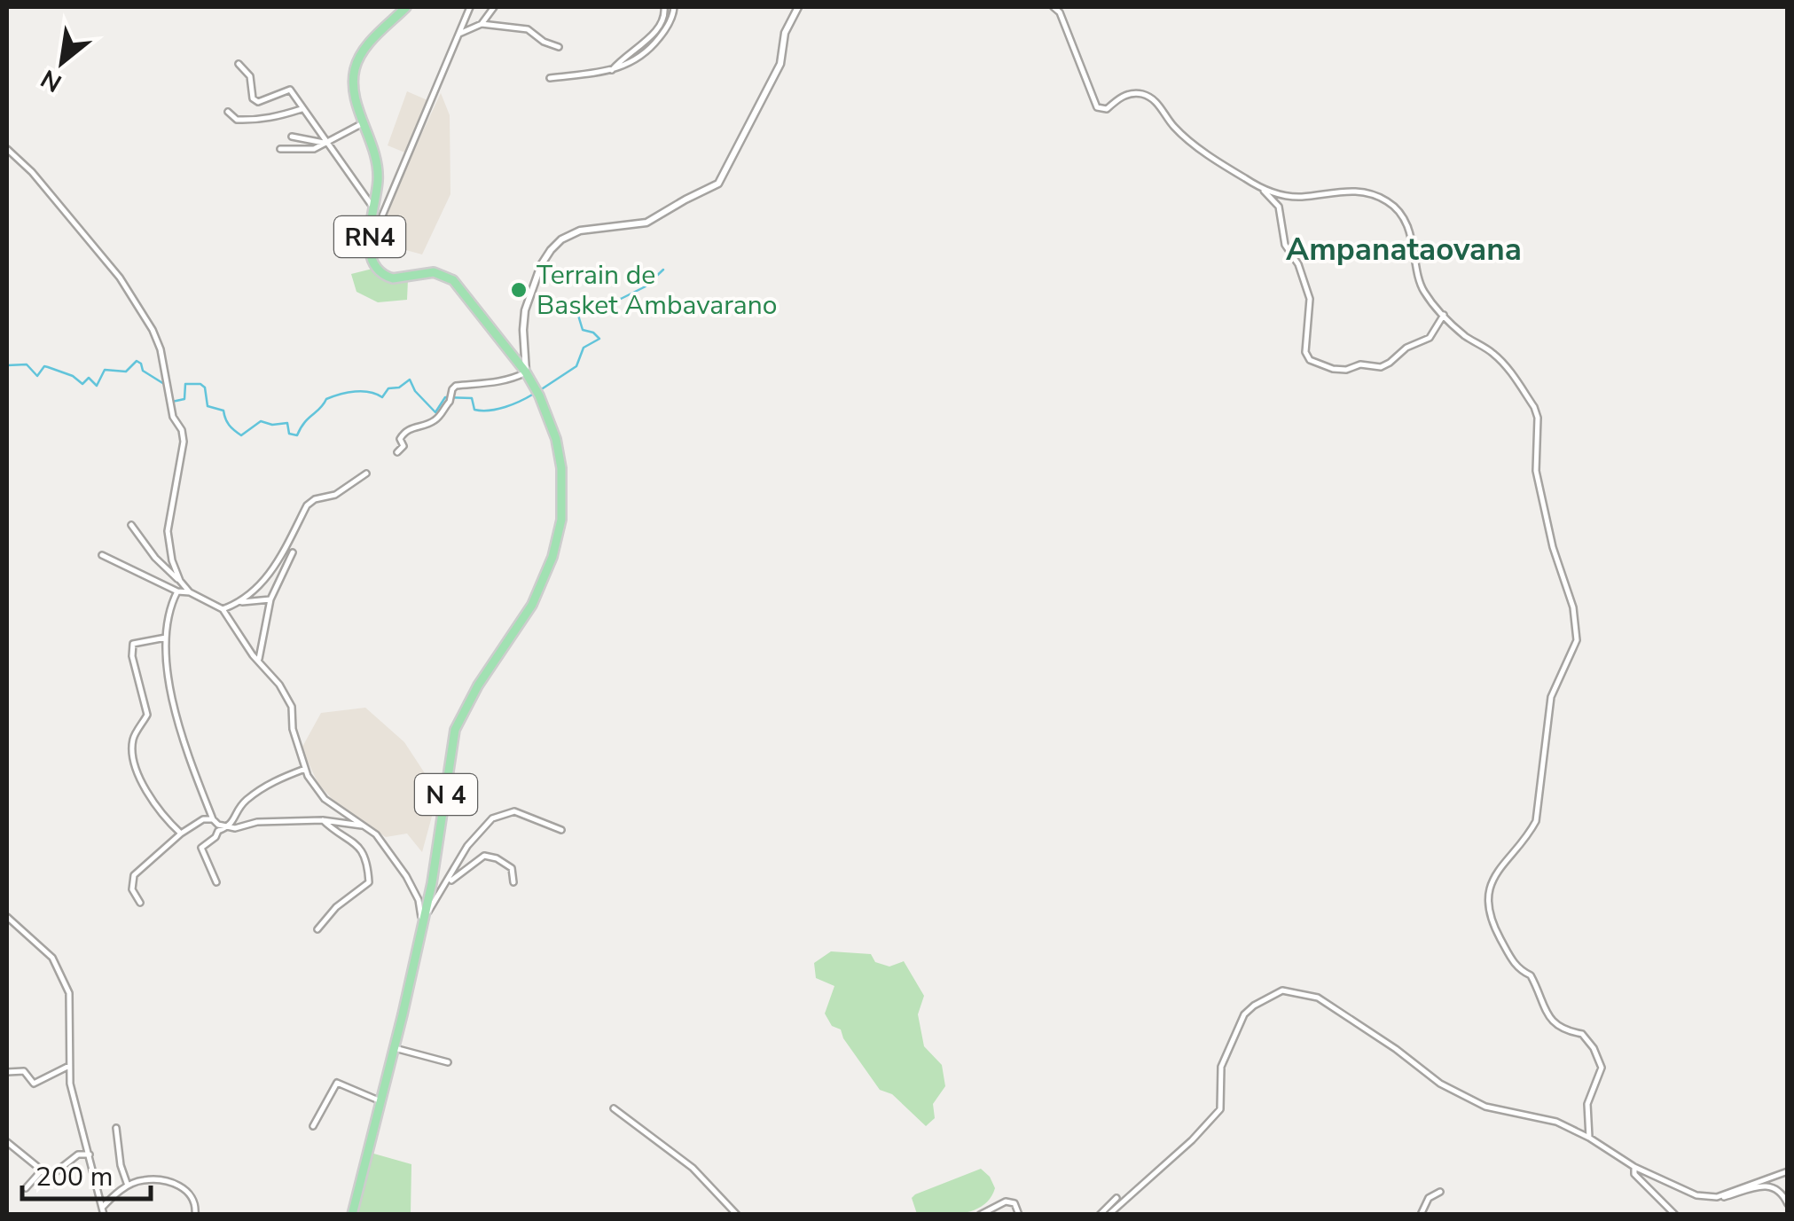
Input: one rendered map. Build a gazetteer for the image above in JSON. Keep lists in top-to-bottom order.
{
  "streets": {
    "main road": ["RN4", "N 4"]
  },
  "crossings": [
    ["RN4", "N 4"]
  ],
  "districts": ["Ampanataovana"],
  "places": ["Terrain de Basket Ambavarano"],
  "scale_bar": "200 m",
  "north": "bottom left"
}
